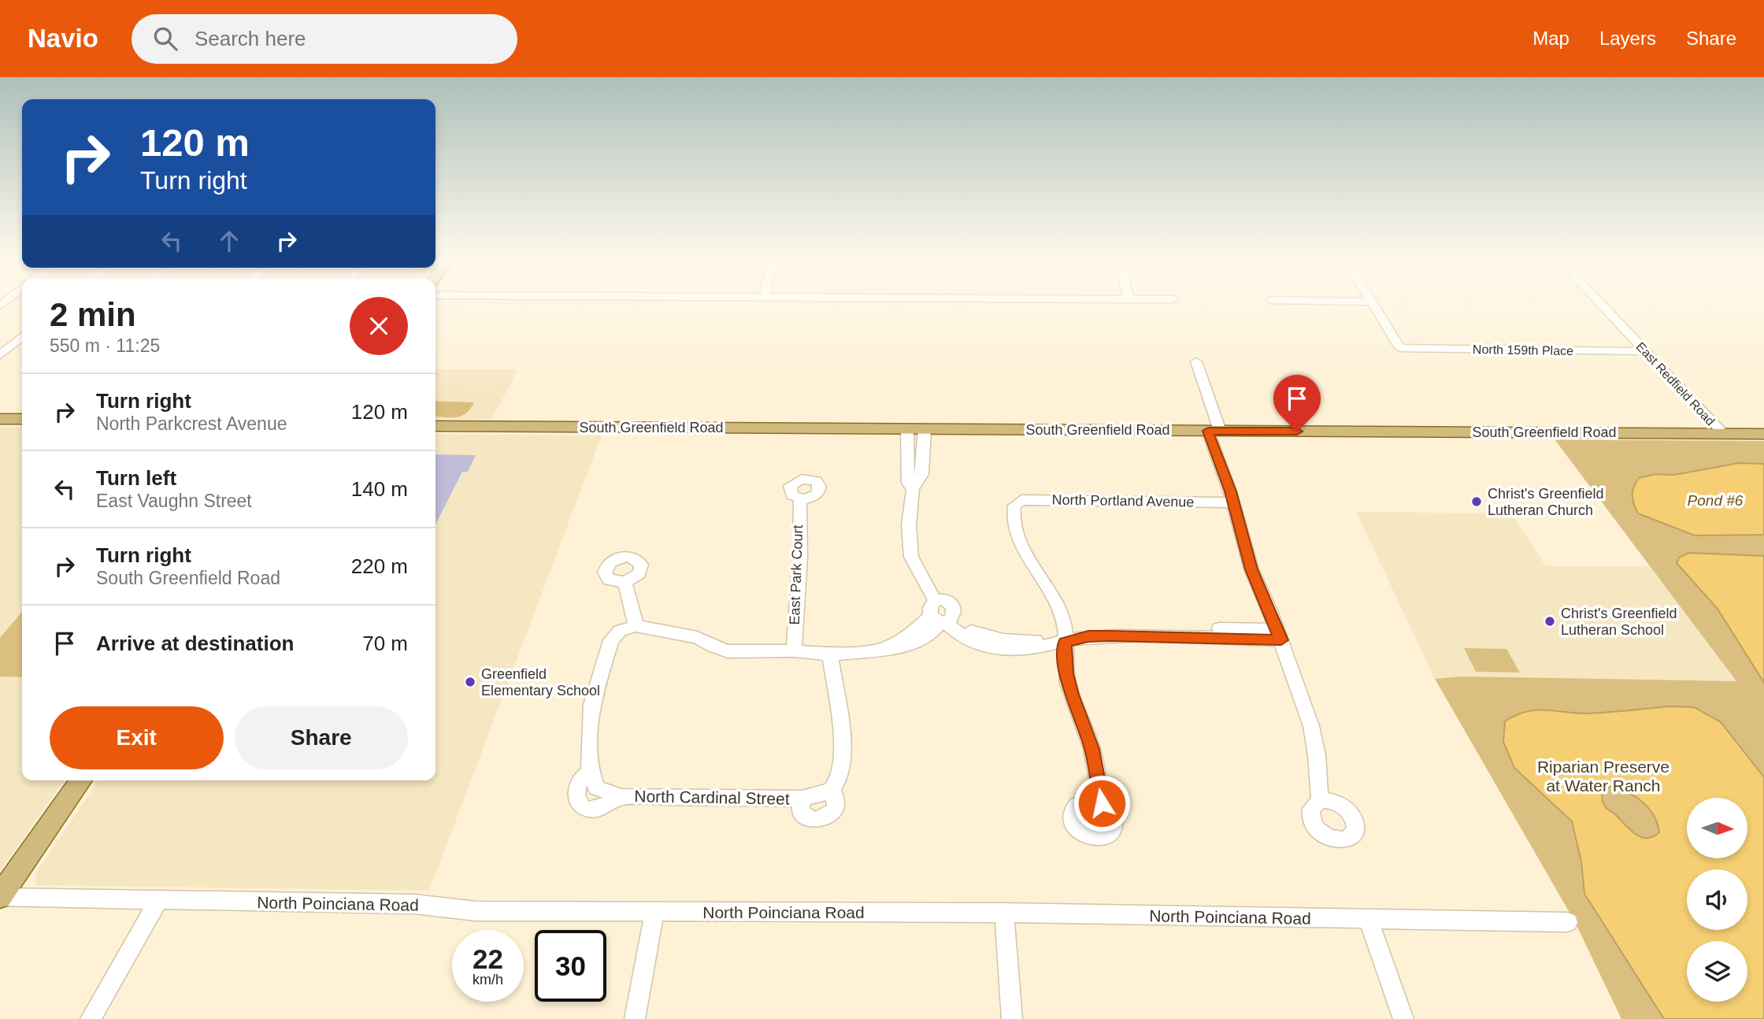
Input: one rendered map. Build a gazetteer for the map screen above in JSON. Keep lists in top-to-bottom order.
{
  "streets": {
    "main road": ["South Greenfield Road"],
    "street": [
      "North 159th Place",
      "East Redfield Road",
      "North Portland Avenue",
      "East Park Court",
      "North Cardinal Street",
      "North Poinciana Road"
    ]
  },
  "crossings": [
    ["North 159th Place", "East Redfield Road"],
    ["East Redfield Road", "South Greenfield Road"]
  ],
  "water": ["Pond #6"],
  "parks": ["Riparian Preserve at Water Ranch"],
  "places": ["Christ's Greenfield Lutheran Church", "Christ's Greenfield Lutheran School", "Greenfield Elementary School"],
  "north": "right",
  "page": {
    "header": "Navio",
    "search": "Search here",
    "nav": ["Map", "Layers", "Share"],
    "turn": ["120 m", "Turn right"],
    "heading": ["2 min", "550 m · 11:25"],
    "list": [
      {
        "name": "Turn right",
        "note": "North Parkcrest Avenue",
        "value": "120 m"
      },
      {
        "name": "Turn left",
        "note": "East Vaughn Street",
        "value": "140 m"
      },
      {
        "name": "Turn right",
        "note": "South Greenfield Road",
        "value": "220 m"
      },
      {
        "name": "Arrive at destination",
        "value": "70 m"
      }
    ],
    "buttons": ["Exit", "Share"],
    "speed": "22 km/h",
    "limit": "30"
  }
}
